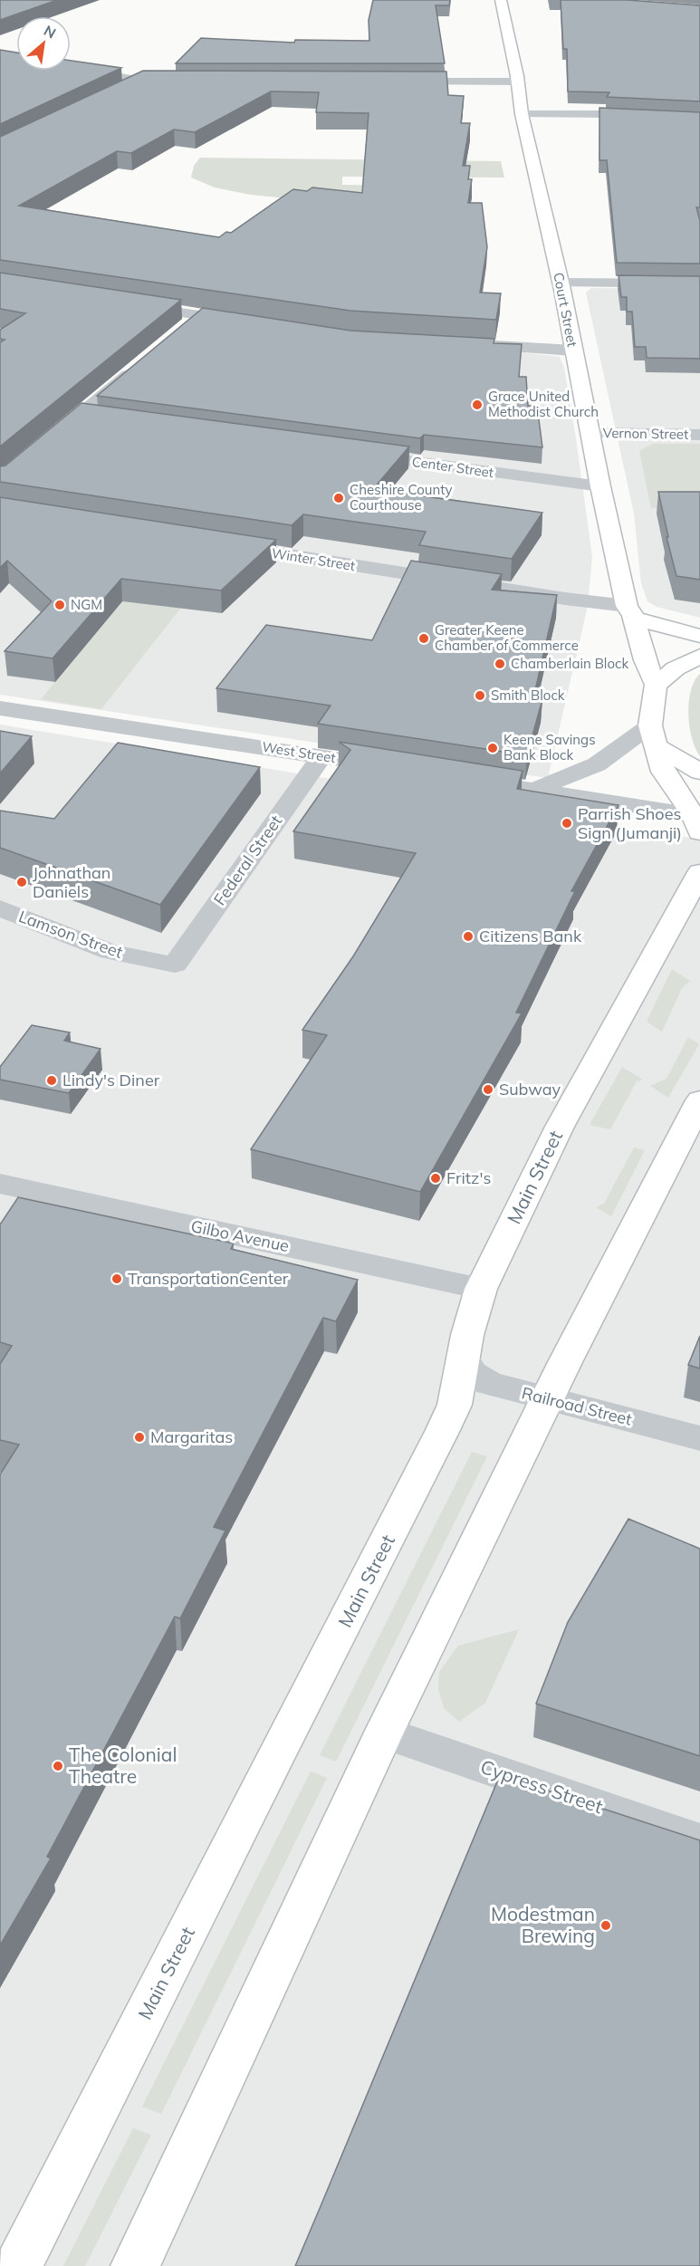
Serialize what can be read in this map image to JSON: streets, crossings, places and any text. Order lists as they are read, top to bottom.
{
  "streets": {
    "main road": ["Court Street", "Main Street"],
    "street": [
      "Vernon Street",
      "Center Street",
      "Winter Street",
      "West Street",
      "Federal Street",
      "Lamson Street",
      "Gilbo Avenue",
      "Railroad Street",
      "Cypress Street"
    ]
  },
  "crossings": [
    ["Court Street", "Vernon Street"],
    ["Court Street", "Center Street"],
    ["Court Street", "Winter Street"],
    ["West Street", "Federal Street"],
    ["Federal Street", "Lamson Street"],
    ["Main Street", "Gilbo Avenue"],
    ["Main Street", "Railroad Street"]
  ],
  "places": [
    "Grace United Methodist Church",
    "Cheshire County Courthouse",
    "NGM",
    "Greater Keene Chamber of Commerce",
    "Chamberlain Block",
    "Smith Block",
    "Keene Savings Bank Block",
    "Parrish Shoes Sign (Jumanji)",
    "Johnathan Daniels",
    "Citizens Bank",
    "Lindy's Diner",
    "Subway",
    "Fritz's",
    "TransportationCenter",
    "Margaritas",
    "The Colonial Theatre",
    "Modestman Brewing"
  ],
  "north": "top right"
}
